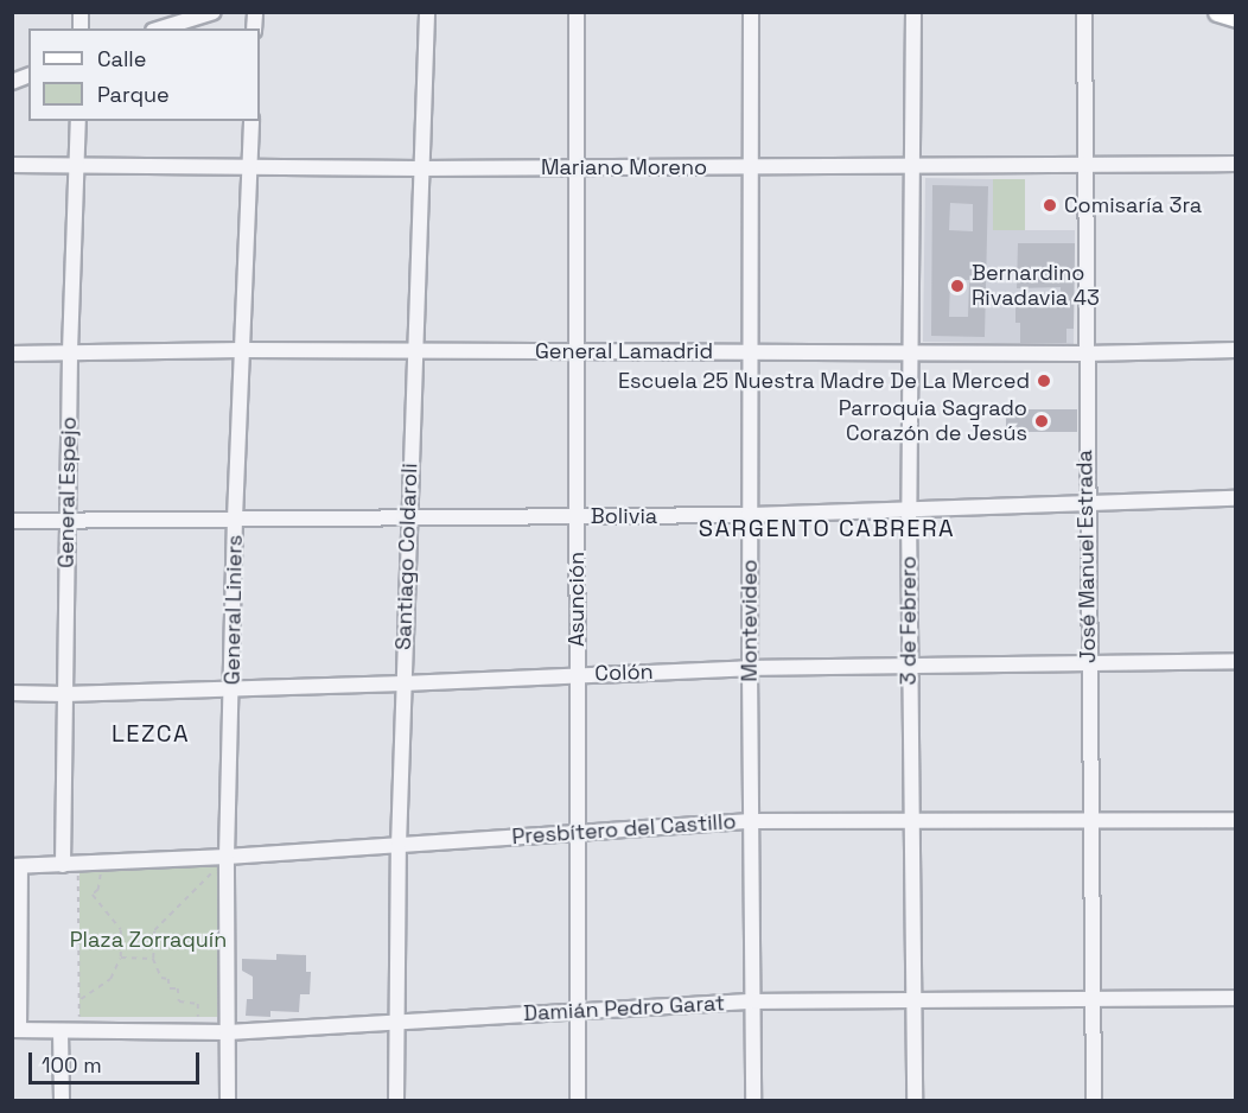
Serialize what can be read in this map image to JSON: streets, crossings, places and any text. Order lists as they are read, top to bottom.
{
  "streets": {
    "street": [
      "Mariano Moreno",
      "General Lamadrid",
      "General Espejo",
      "Bolivia",
      "Santiago Coldaroli",
      "José Manuel Estrada",
      "Asunción",
      "General Liniers",
      "Montevideo",
      "3 de Febrero",
      "Colón",
      "Presbítero del Castillo",
      "Damián Pedro Garat"
    ]
  },
  "crossings": [
    ["Mariano Moreno", "General Espejo"],
    ["Mariano Moreno", "Santiago Coldaroli"],
    ["Mariano Moreno", "José Manuel Estrada"],
    ["Mariano Moreno", "Asunción"],
    ["Mariano Moreno", "General Liniers"],
    ["Mariano Moreno", "Montevideo"],
    ["Mariano Moreno", "3 de Febrero"],
    ["General Lamadrid", "General Espejo"],
    ["General Lamadrid", "Santiago Coldaroli"],
    ["General Lamadrid", "José Manuel Estrada"],
    ["General Lamadrid", "Asunción"],
    ["General Lamadrid", "General Liniers"],
    ["General Lamadrid", "Montevideo"],
    ["General Lamadrid", "3 de Febrero"],
    ["General Espejo", "Bolivia"],
    ["General Espejo", "Colón"],
    ["General Espejo", "Presbítero del Castillo"],
    ["Bolivia", "Santiago Coldaroli"],
    ["Bolivia", "José Manuel Estrada"],
    ["Bolivia", "Asunción"],
    ["Bolivia", "General Liniers"],
    ["Bolivia", "Montevideo"],
    ["Bolivia", "3 de Febrero"],
    ["Santiago Coldaroli", "Colón"],
    ["Santiago Coldaroli", "Presbítero del Castillo"],
    ["Santiago Coldaroli", "Damián Pedro Garat"],
    ["José Manuel Estrada", "Colón"],
    ["José Manuel Estrada", "Presbítero del Castillo"],
    ["José Manuel Estrada", "Damián Pedro Garat"],
    ["Asunción", "Colón"],
    ["Asunción", "Presbítero del Castillo"],
    ["Asunción", "Damián Pedro Garat"],
    ["General Liniers", "Colón"],
    ["General Liniers", "Presbítero del Castillo"],
    ["General Liniers", "Damián Pedro Garat"],
    ["Montevideo", "Colón"],
    ["Montevideo", "Presbítero del Castillo"],
    ["Montevideo", "Damián Pedro Garat"],
    ["3 de Febrero", "Colón"],
    ["3 de Febrero", "Presbítero del Castillo"],
    ["3 de Febrero", "Damián Pedro Garat"]
  ],
  "districts": ["SARGENTO CABRERA", "LEZCA"],
  "parks": ["Plaza Zorraquín"],
  "places": [
    "Comisaría 3ra",
    "Bernardino Rivadavia 43",
    "Escuela 25 Nuestra Madre De La Merced",
    "Parroquia Sagrado Corazón de Jesús"
  ],
  "legend": ["Calle", "Parque"],
  "scale_bar": "100 m"
}
